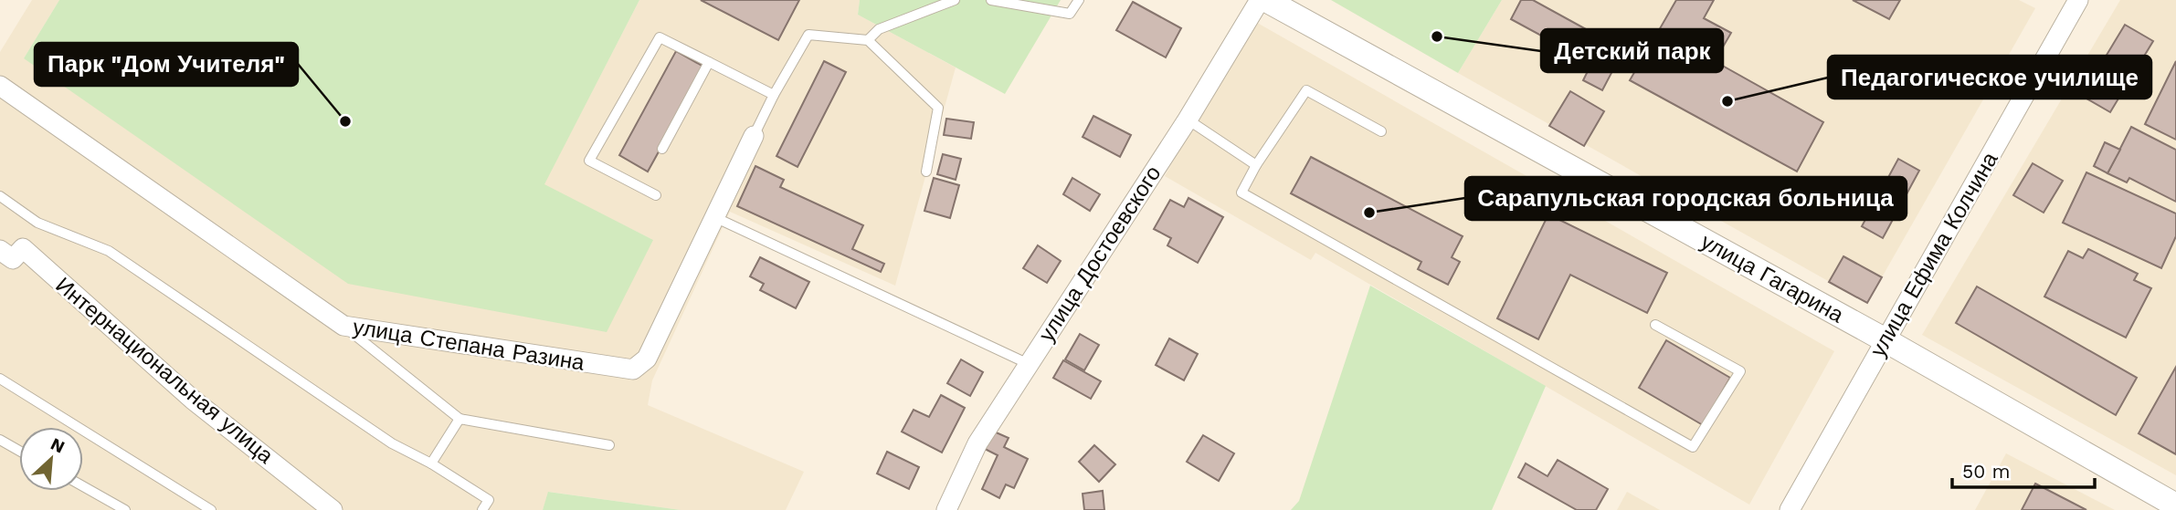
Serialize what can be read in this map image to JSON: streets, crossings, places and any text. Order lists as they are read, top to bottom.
{
  "streets": {
    "street": [
      "улица Достоевского",
      "улица Ефима Колчина",
      "улица Гагарина",
      "улица Степана Разина",
      "Интернациональная улица"
    ]
  },
  "crossings": [
    ["улица Ефима Колчина", "улица Гагарина"]
  ],
  "places": [
    "Детский парк",
    "Педагогическое училище",
    "Парк \"Дом Учителя\"",
    "Сарапульская городская больница"
  ],
  "scale_bar": "50 m",
  "north": "top right"
}
